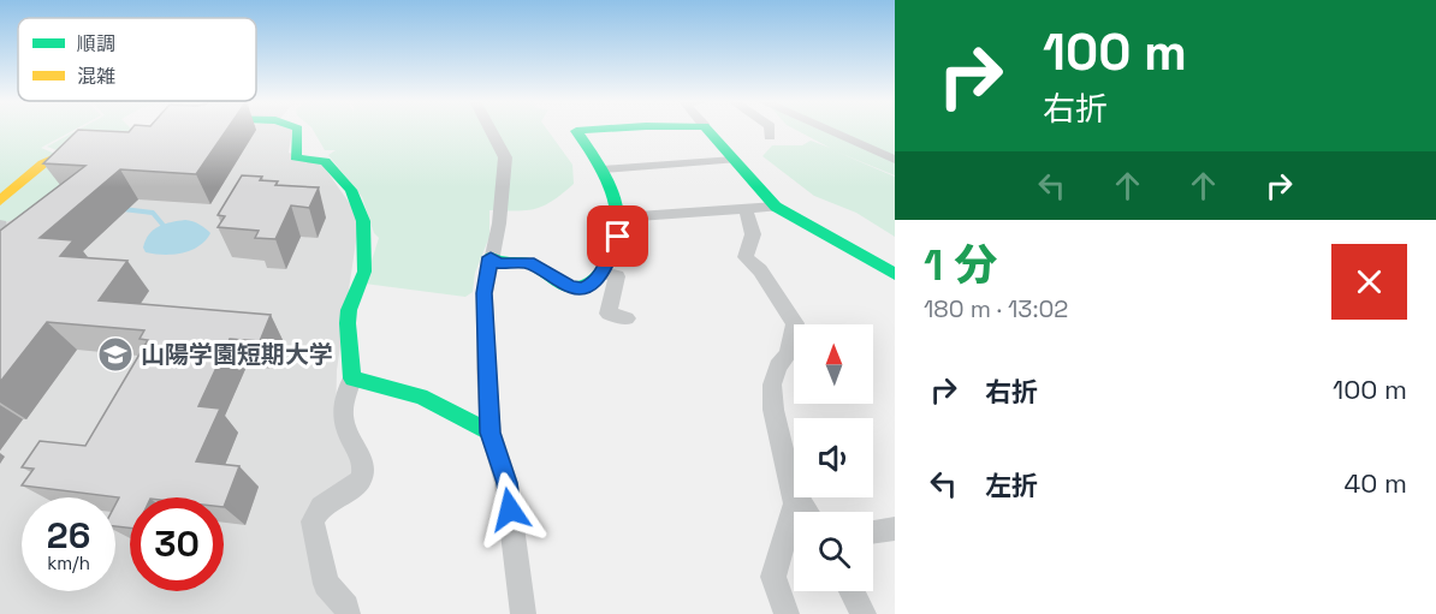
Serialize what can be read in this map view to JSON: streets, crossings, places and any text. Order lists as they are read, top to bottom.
{
  "places": {
    "school or university": ["山陽学園短期大学"]
  },
  "legend": ["順調", "混雑"],
  "north": "top",
  "page": {
    "turn": ["100 m", "右折"],
    "heading": ["1 分", "180 m · 13:02"],
    "list": [
      {
        "name": "右折",
        "value": "100 m"
      },
      {
        "name": "左折",
        "value": "40 m"
      }
    ],
    "speed": "26 km/h",
    "limit": "30"
  }
}
